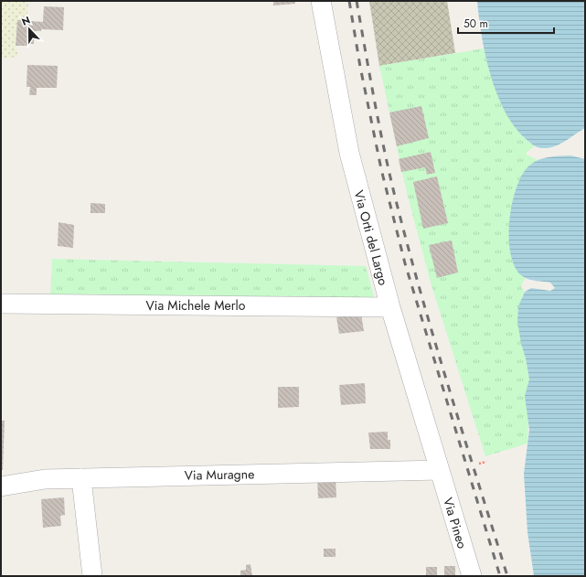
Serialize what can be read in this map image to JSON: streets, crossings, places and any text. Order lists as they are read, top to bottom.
{
  "streets": {
    "street": [
      "Via Orti del Largo",
      "Via Michele Merlo",
      "Via Muragne",
      "Via Pineo"
    ]
  },
  "crossings": [
    ["Via Orti del Largo", "Via Michele Merlo"],
    ["Via Orti del Largo", "Via Muragne"],
    ["Via Orti del Largo", "Via Pineo"],
    ["Via Muragne", "Via Pineo"]
  ],
  "scale_bar": "50 m",
  "north": "top"
}
